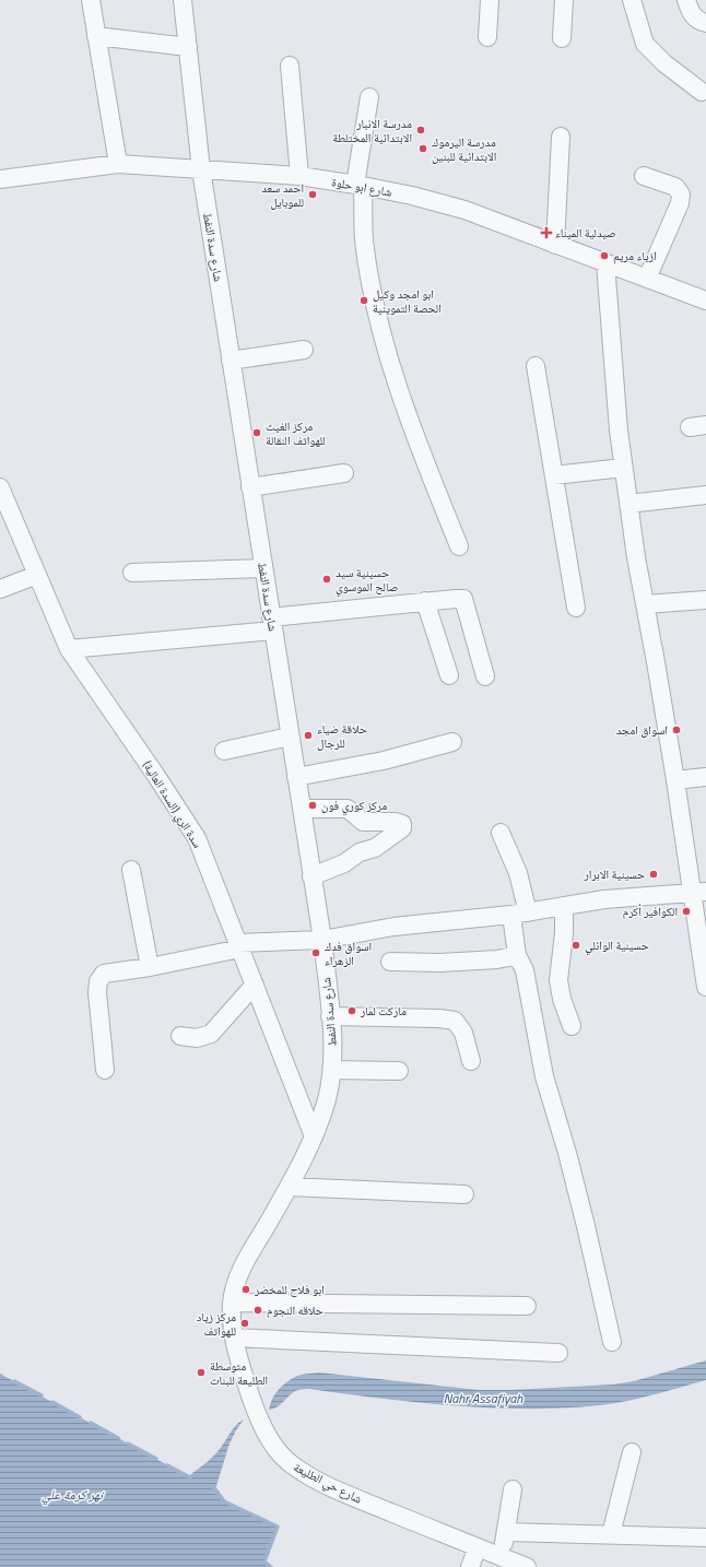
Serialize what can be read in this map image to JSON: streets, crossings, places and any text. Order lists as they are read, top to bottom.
{
  "streets": {
    "street": [
      "شارع ابو حلوة",
      "شارع سدة النفط",
      "سدة الري (السدة العالية)",
      "شارع حي الطليعة"
    ]
  },
  "crossings": [
    ["شارع ابو حلوة", "شارع سدة النفط"],
    ["شارع سدة النفط", "سدة الري (السدة العالية)"],
    ["شارع سدة النفط", "شارع حي الطليعة"]
  ],
  "water": ["Nahr Assafiyah", "نهر كرمة علي"],
  "places": {
    "other": [
      "مدرسة الانبار الابتدائية المختلطة",
      "مدرسة اليرموك الابتدائية للبنين",
      "احمد سعد للموبايل",
      "ازياء مريم",
      "ابو امجد وكيل الحصة التموينية",
      "مركز الغيث للهواتف النقالة",
      "حسينية سيد صالح الموسوي",
      "اسواق امجد",
      "حلاقة ضياء للرجال",
      "مركز كوري فون",
      "حسينية الابرار",
      "الكوافير أكرم",
      "حسينية الوائلي",
      "اسواق فدك الزهراء",
      "ماركت لمار",
      "ابو فلاح للمخضر",
      "حلاقه النجوم",
      "مركز زياد للهواتف",
      "متوسطة الطليعة للبنات"
    ],
    "health": ["صيدلية الميناء"]
  }
}
